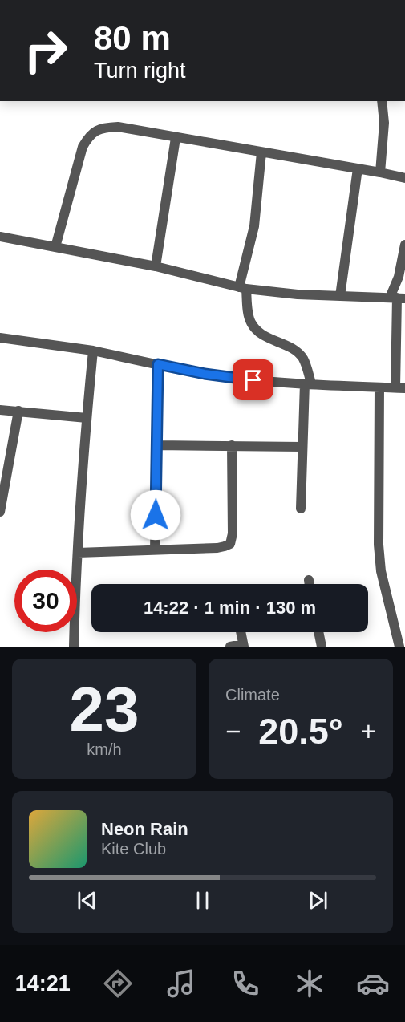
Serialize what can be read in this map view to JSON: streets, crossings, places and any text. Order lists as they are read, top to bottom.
{
  "page": {
    "turn": ["80 m", "Turn right"],
    "limit": "30",
    "trip": "14:22 · 1 min · 130 m",
    "tile": [
      ["23", "km/h"],
      "Climate"
    ],
    "heat": ["−", "20.5°", "+"],
    "song": ["Neon Rain", "Kite Club"],
    "tabs": "14:21"
  }
}
